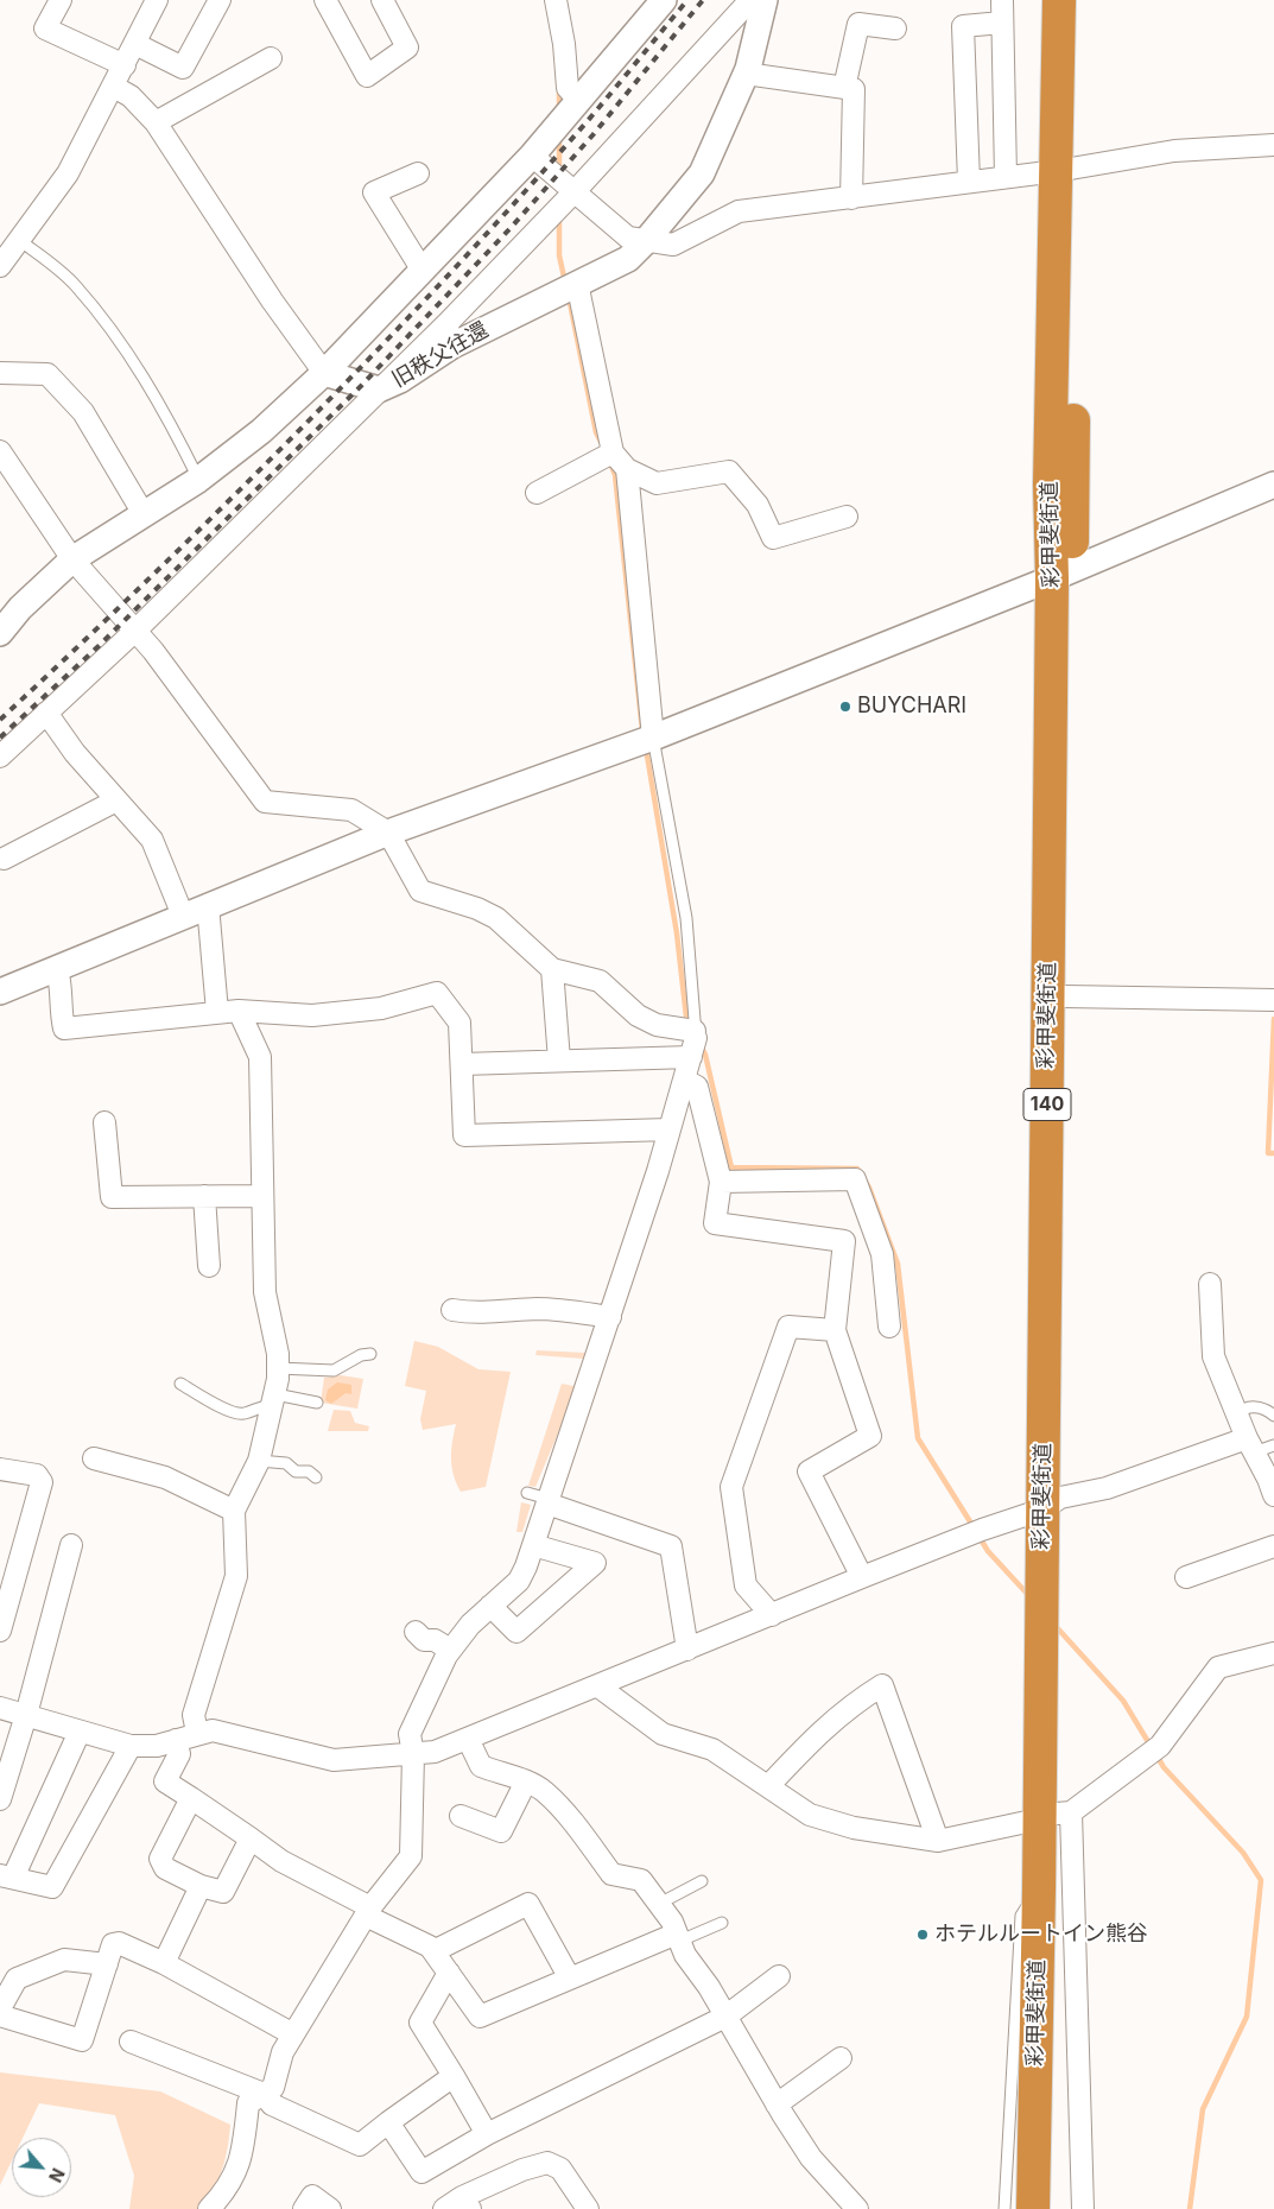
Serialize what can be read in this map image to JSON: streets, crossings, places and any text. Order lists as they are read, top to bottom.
{
  "streets": {
    "highway": ["彩甲斐街道", "140"],
    "street": ["旧秩父往還"]
  },
  "places": ["BUYCHARI", "ホテルルートイン熊谷"],
  "north": "bottom right"
}
